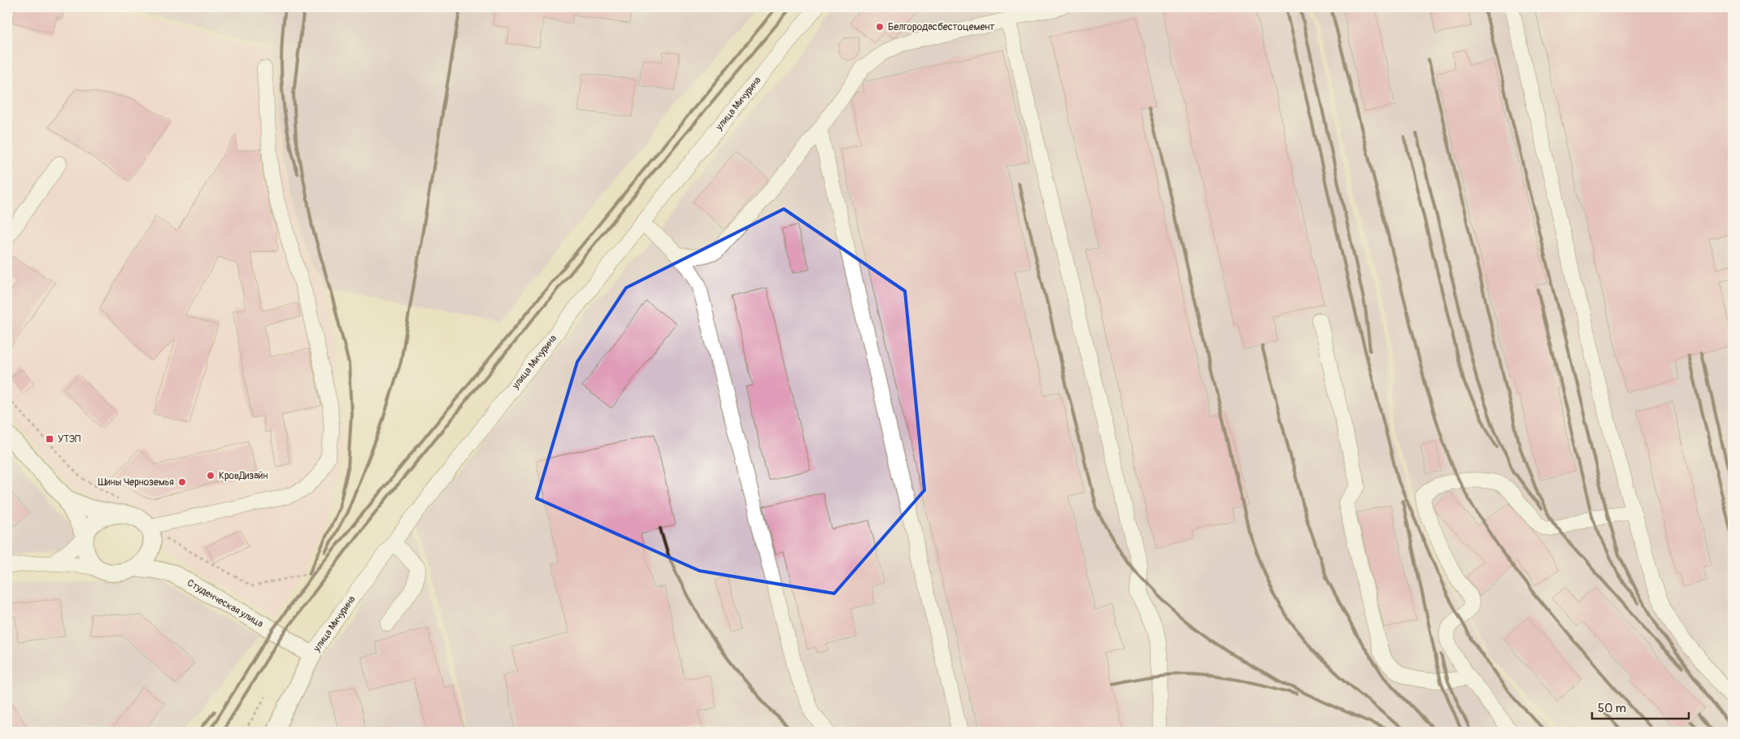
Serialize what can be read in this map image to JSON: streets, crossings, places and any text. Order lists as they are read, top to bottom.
{
  "streets": {
    "main road": ["улица Мичурина", "Студенческая улица"]
  },
  "crossings": [
    ["улица Мичурина", "Студенческая улица"]
  ],
  "places": {
    "other": ["Белгородасбестоцемент", "КровДизайн", "Шины Черноземья"],
    "transit": ["УТЭП"]
  },
  "scale_bar": "50 m"
}
